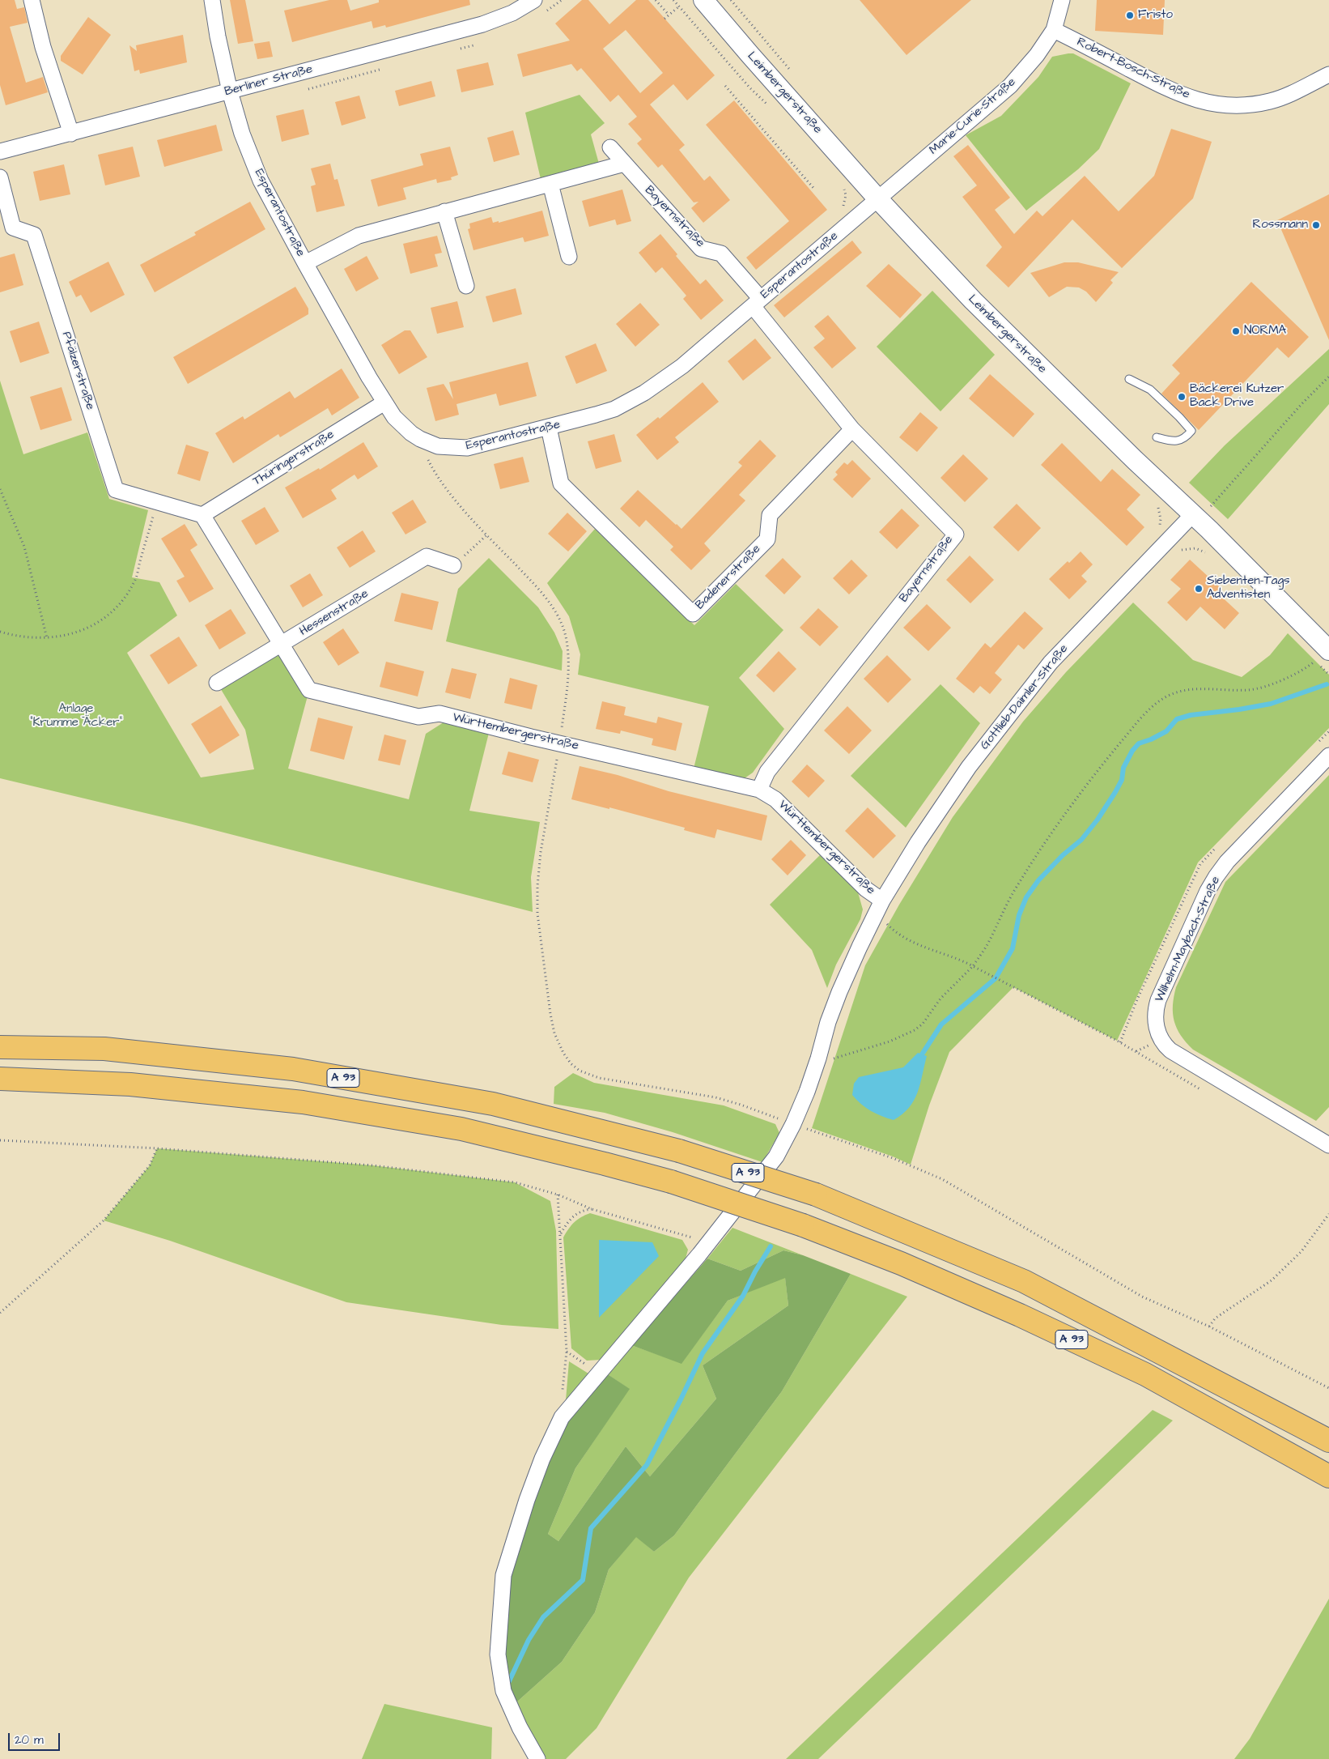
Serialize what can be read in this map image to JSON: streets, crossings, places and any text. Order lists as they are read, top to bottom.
{
  "streets": {
    "highway": ["A 93"],
    "street": [
      "Robert-Bosch-Straße",
      "Berliner Straße",
      "Leimbergerstraße",
      "Marie-Curie-Straße",
      "Esperantostraße",
      "Bayernstraße",
      "Pfälzerstraße",
      "Thüringerstraße",
      "Badenerstraße",
      "Hessenstraße",
      "Gottlieb-Daimler-Straße",
      "Württembergerstraße",
      "Wilhelm-Maybach-Straße"
    ]
  },
  "crossings": [
    ["Robert-Bosch-Straße", "Marie-Curie-Straße"],
    ["Berliner Straße", "Esperantostraße"],
    ["Leimbergerstraße", "Marie-Curie-Straße"],
    ["Leimbergerstraße", "Esperantostraße"],
    ["Leimbergerstraße", "Gottlieb-Daimler-Straße"],
    ["Marie-Curie-Straße", "Esperantostraße"],
    ["Esperantostraße", "Bayernstraße"],
    ["Esperantostraße", "Thüringerstraße"],
    ["Esperantostraße", "Badenerstraße"],
    ["Bayernstraße", "Badenerstraße"],
    ["Bayernstraße", "Württembergerstraße"],
    ["Pfälzerstraße", "Thüringerstraße"],
    ["Pfälzerstraße", "Württembergerstraße"],
    ["Thüringerstraße", "Württembergerstraße"],
    ["Hessenstraße", "Württembergerstraße"],
    ["Gottlieb-Daimler-Straße", "Württembergerstraße"]
  ],
  "parks": ["Anlage \"Krumme Äcker\""],
  "places": [
    "Fristo",
    "Rossmann",
    "NORMA",
    "Bäckerei Kutzer Back Drive",
    "Siebenten-Tags Adventisten"
  ],
  "scale_bar": "20 m"
}
